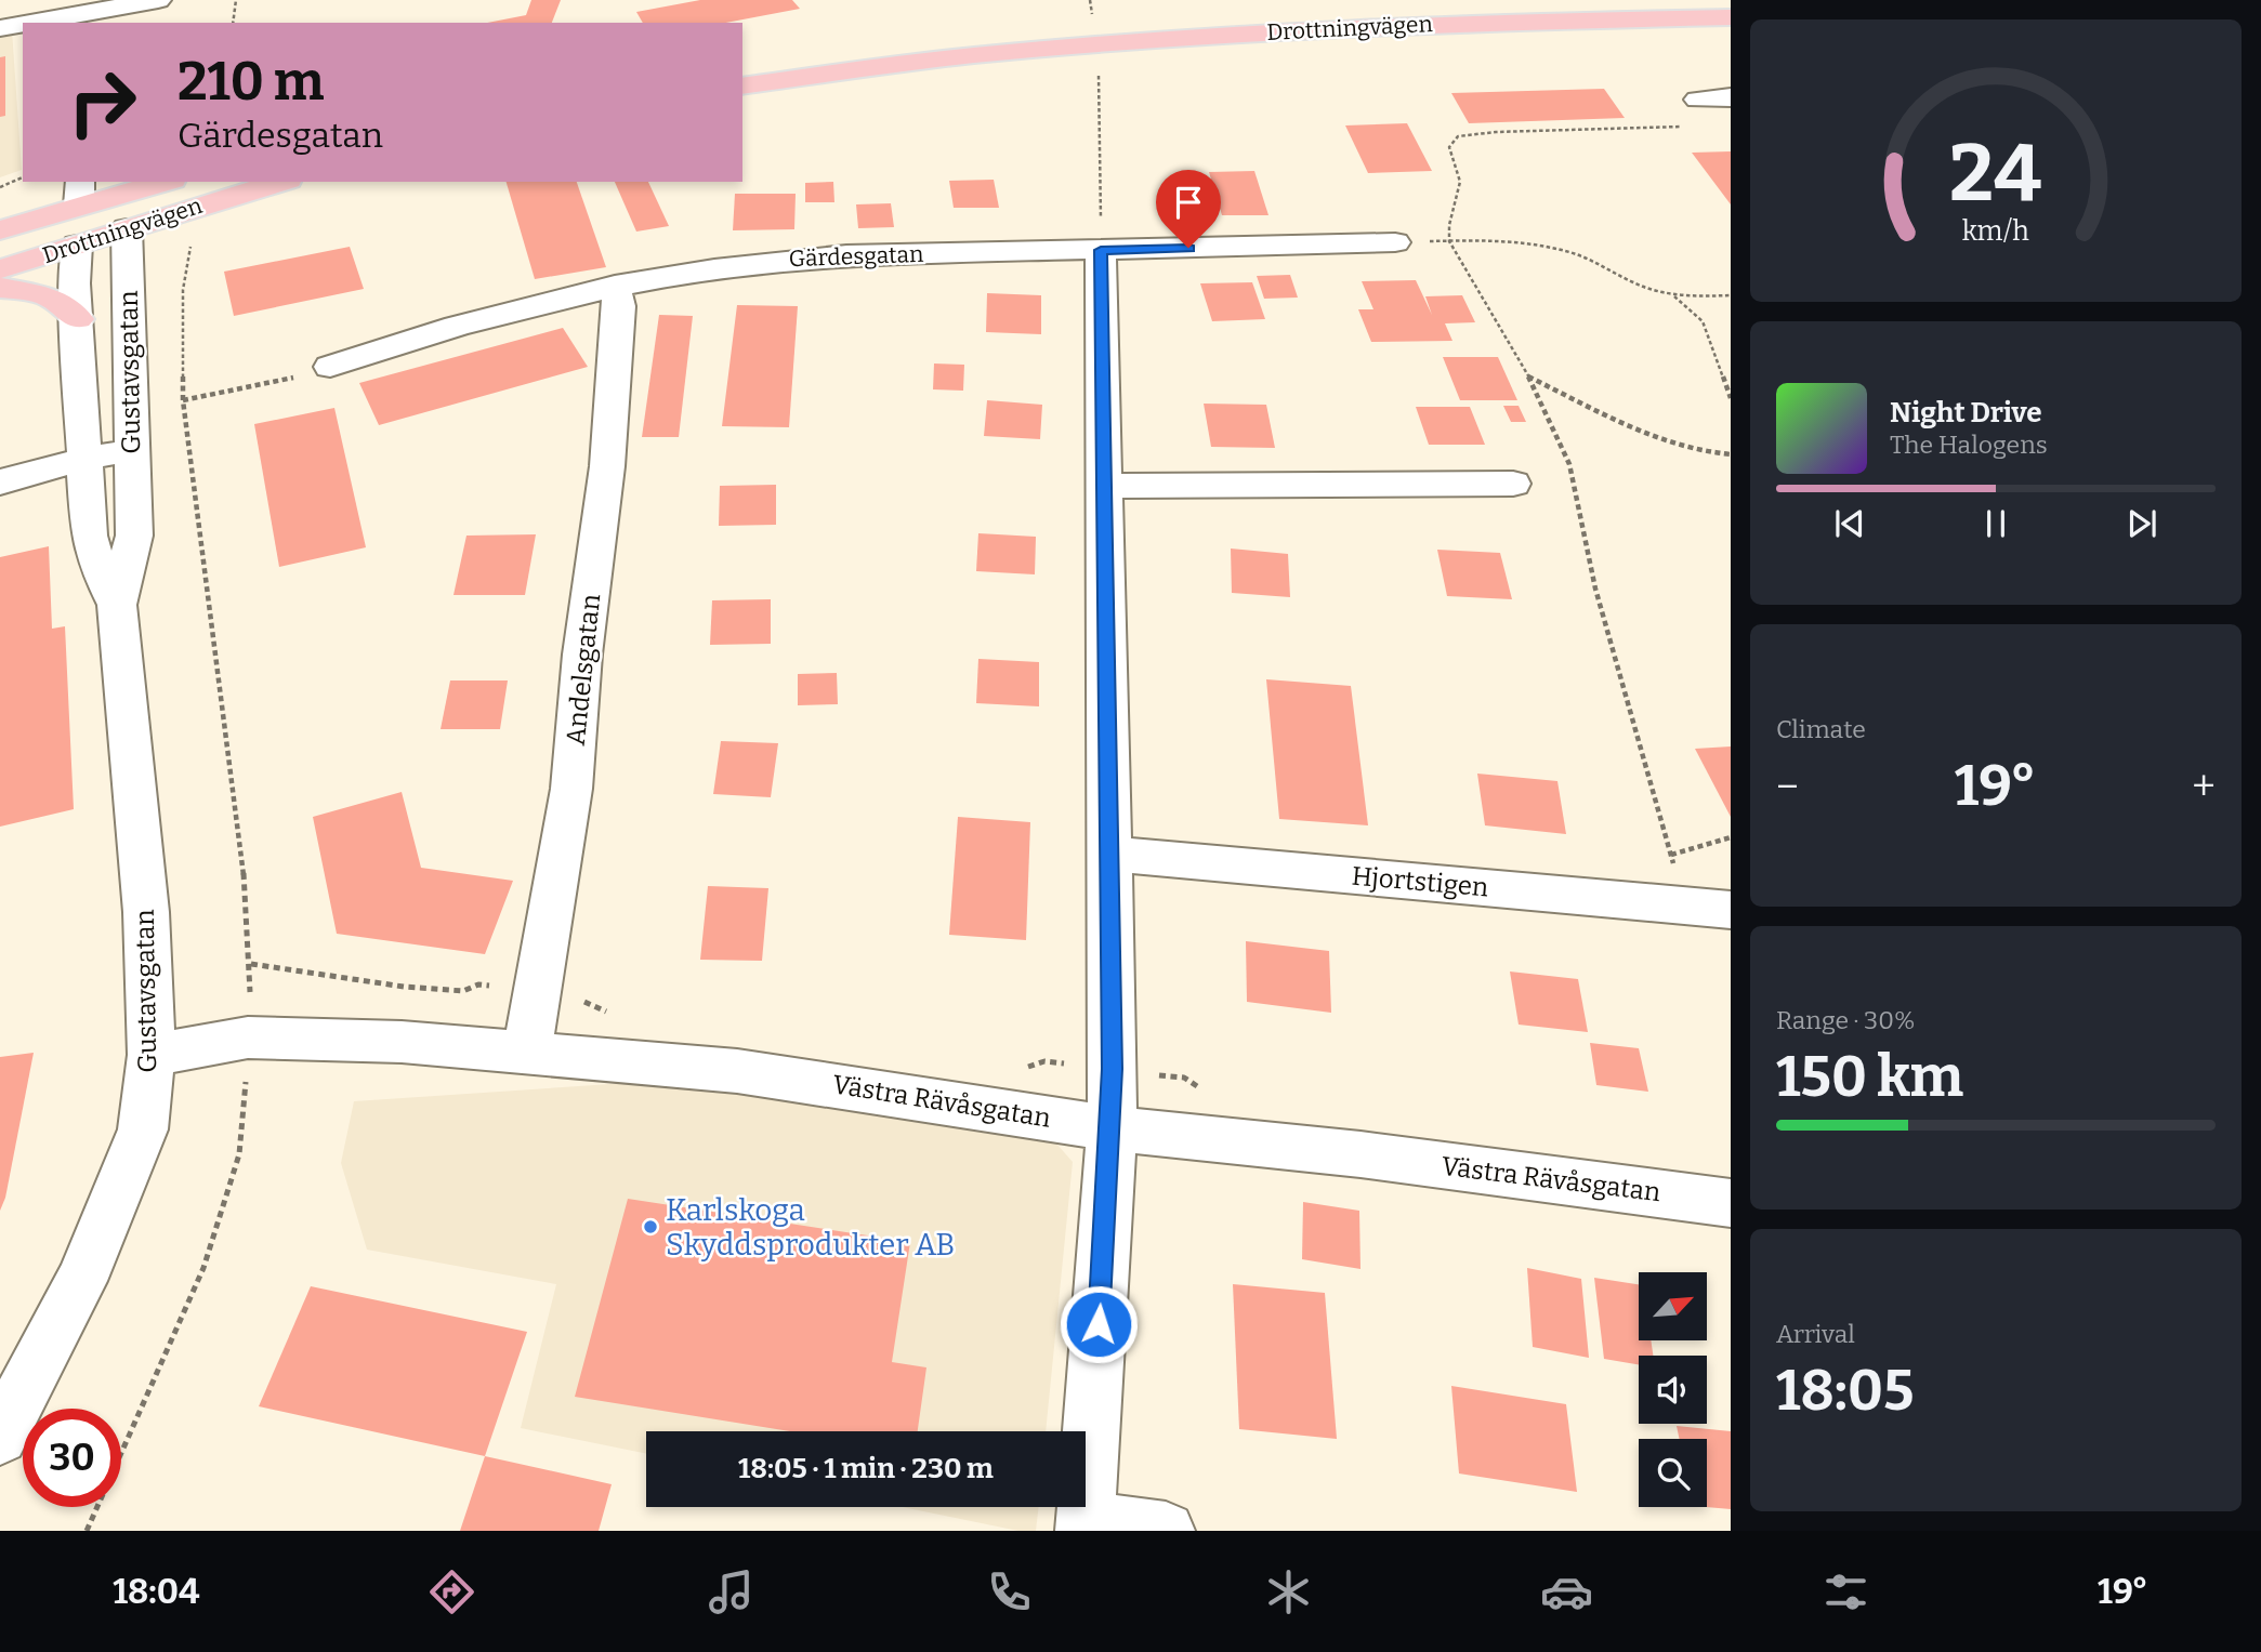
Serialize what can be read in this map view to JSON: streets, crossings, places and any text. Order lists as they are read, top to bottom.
{
  "streets": {
    "main road": ["Drottningvägen"],
    "street": [
      "Gärdesgatan",
      "Gustavsgatan",
      "Andelsgatan",
      "Hjortstigen",
      "Västra Rävåsgatan"
    ]
  },
  "crossings": [
    ["Drottningvägen", "Gustavsgatan"],
    ["Gärdesgatan", "Andelsgatan"],
    ["Gustavsgatan", "Västra Rävåsgatan"],
    ["Andelsgatan", "Västra Rävåsgatan"]
  ],
  "places": ["Karlskoga Skyddsprodukter AB"],
  "north": "top right",
  "page": {
    "turn": ["210 m", "Gärdesgatan"],
    "song": ["Night Drive", "The Halogens"],
    "tile": [
      "Climate",
      ["Range · 30%", "150 km"],
      ["Arrival", "18:05"]
    ],
    "heat": ["−", "19°", "+"],
    "limit": "30",
    "trip": "18:05 · 1 min · 230 m",
    "tabs": ["18:04", "19°"],
    "gauge": ["24", "km/h"]
  }
}
